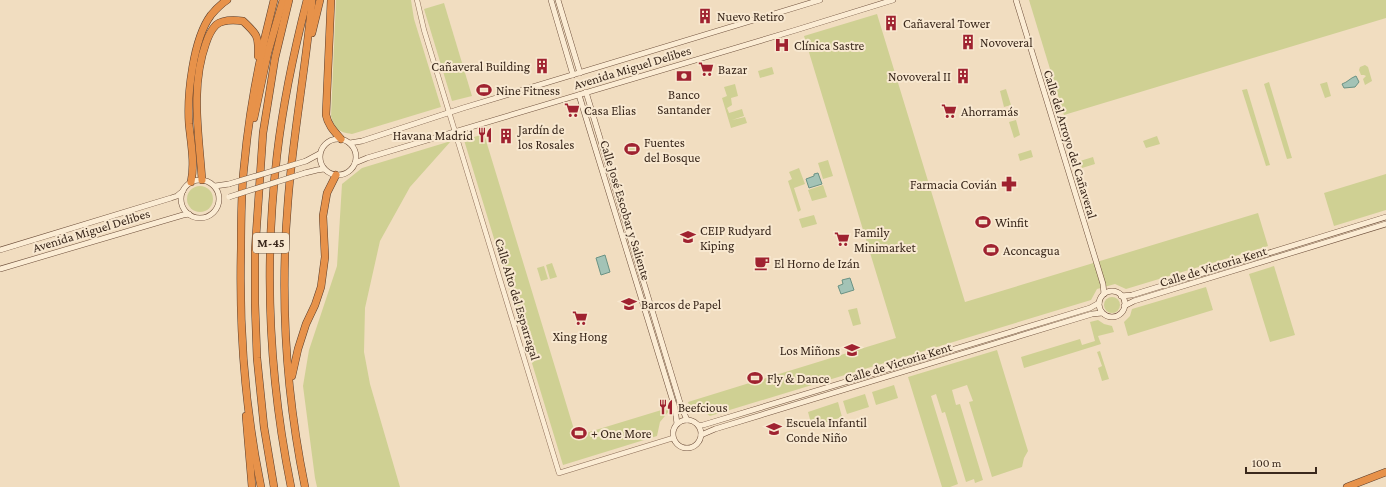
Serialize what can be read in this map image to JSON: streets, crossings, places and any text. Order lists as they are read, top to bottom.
{
  "streets": {
    "highway": ["M-45"],
    "main road": [
      "Avenida Miguel Delibes",
      "Calle del Arroyo del Cañaveral",
      "Calle José Escobar y Saliente",
      "Calle de Victoria Kent"
    ],
    "street": ["Calle Alto del Esparragal"]
  },
  "crossings": [
    ["Avenida Miguel Delibes", "Calle José Escobar y Saliente"],
    ["Avenida Miguel Delibes", "Calle Alto del Esparragal"],
    ["Calle del Arroyo del Cañaveral", "Calle de Victoria Kent"],
    ["Calle José Escobar y Saliente", "Calle de Victoria Kent"],
    ["Calle José Escobar y Saliente", "Calle Alto del Esparragal"],
    ["Calle de Victoria Kent", "Calle Alto del Esparragal"]
  ],
  "places": {
    "building": [
      "Nuevo Retiro",
      "Cañaveral Tower",
      "Novoveral",
      "Cañaveral Building",
      "Novoveral II",
      "Jardín de los Rosales"
    ],
    "hospital": ["Clínica Sastre"],
    "supermarket": [
      "Bazar",
      "Casa Elias",
      "Ahorramás",
      "Family Minimarket",
      "Xing Hong"
    ],
    "bank": ["Banco Santander"],
    "sports": [
      "Nine Fitness",
      "Fuentes del Bosque",
      "Winfit",
      "Aconcagua",
      "Fly & Dance",
      "+ One More"
    ],
    "restaurant": ["Havana Madrid", "Beefcious"],
    "pharmacy": ["Farmacia Covián"],
    "school or university": [
      "CEIP Rudyard Kiping",
      "Barcos de Papel",
      "Los Miñons",
      "Escuela Infantil Conde Niño"
    ],
    "cafe": ["El Horno de Izán"]
  },
  "scale_bar": "100 m"
}
